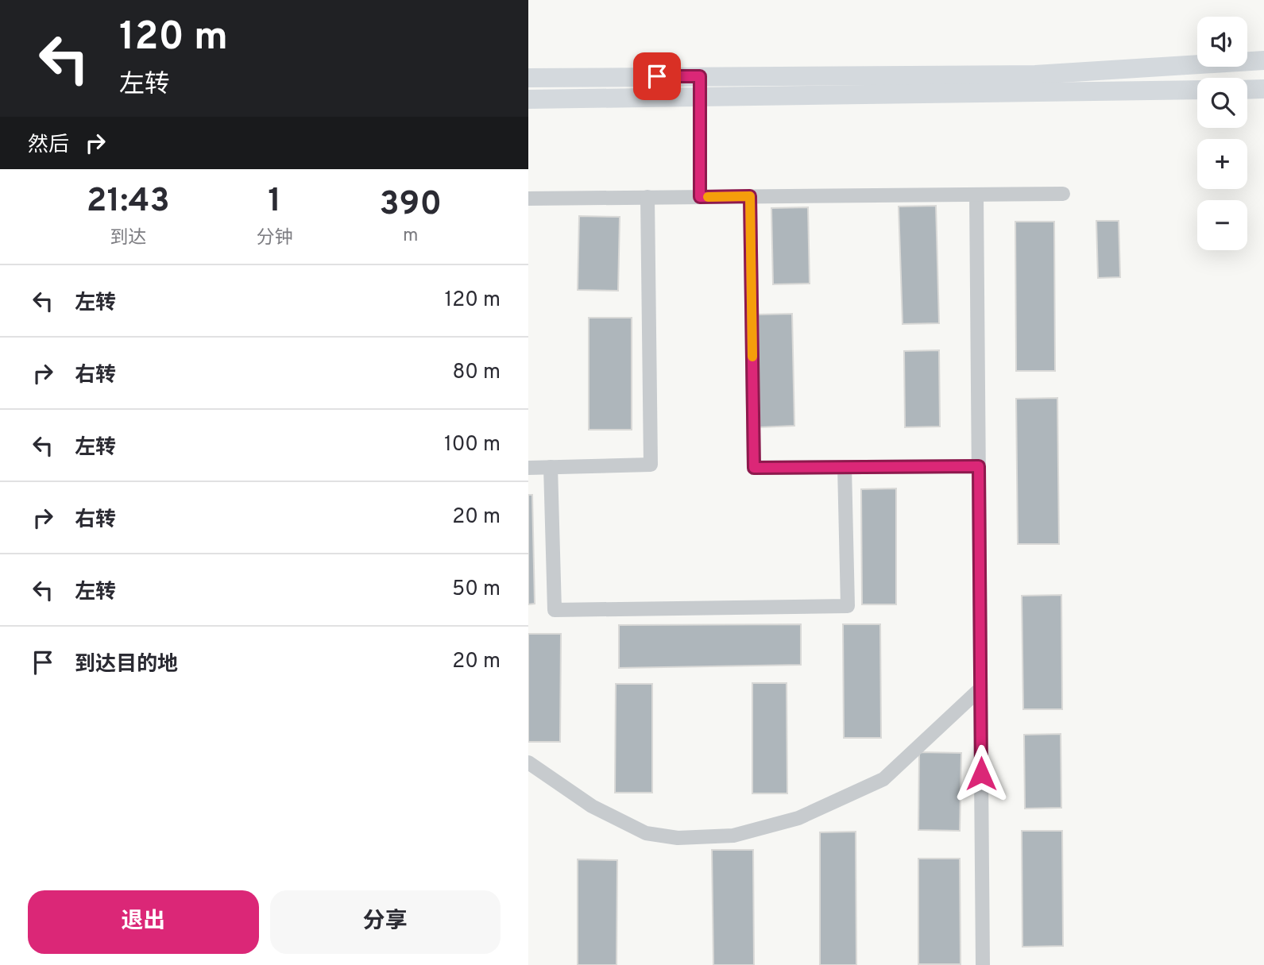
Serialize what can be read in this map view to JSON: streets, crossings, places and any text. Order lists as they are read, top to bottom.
{
  "page": {
    "turn": ["120 m", "左转"],
    "map_buttons": ["+", "−"],
    "then": "然后",
    "eta": [
      "21:43",
      "到达",
      "1",
      "分钟",
      "390",
      "m"
    ],
    "list": [
      {
        "name": "左转",
        "value": "120 m"
      },
      {
        "name": "右转",
        "value": "80 m"
      },
      {
        "name": "左转",
        "value": "100 m"
      },
      {
        "name": "右转",
        "value": "20 m"
      },
      {
        "name": "左转",
        "value": "50 m"
      },
      {
        "name": "到达目的地",
        "value": "20 m"
      }
    ],
    "buttons": ["退出", "分享"]
  }
}
